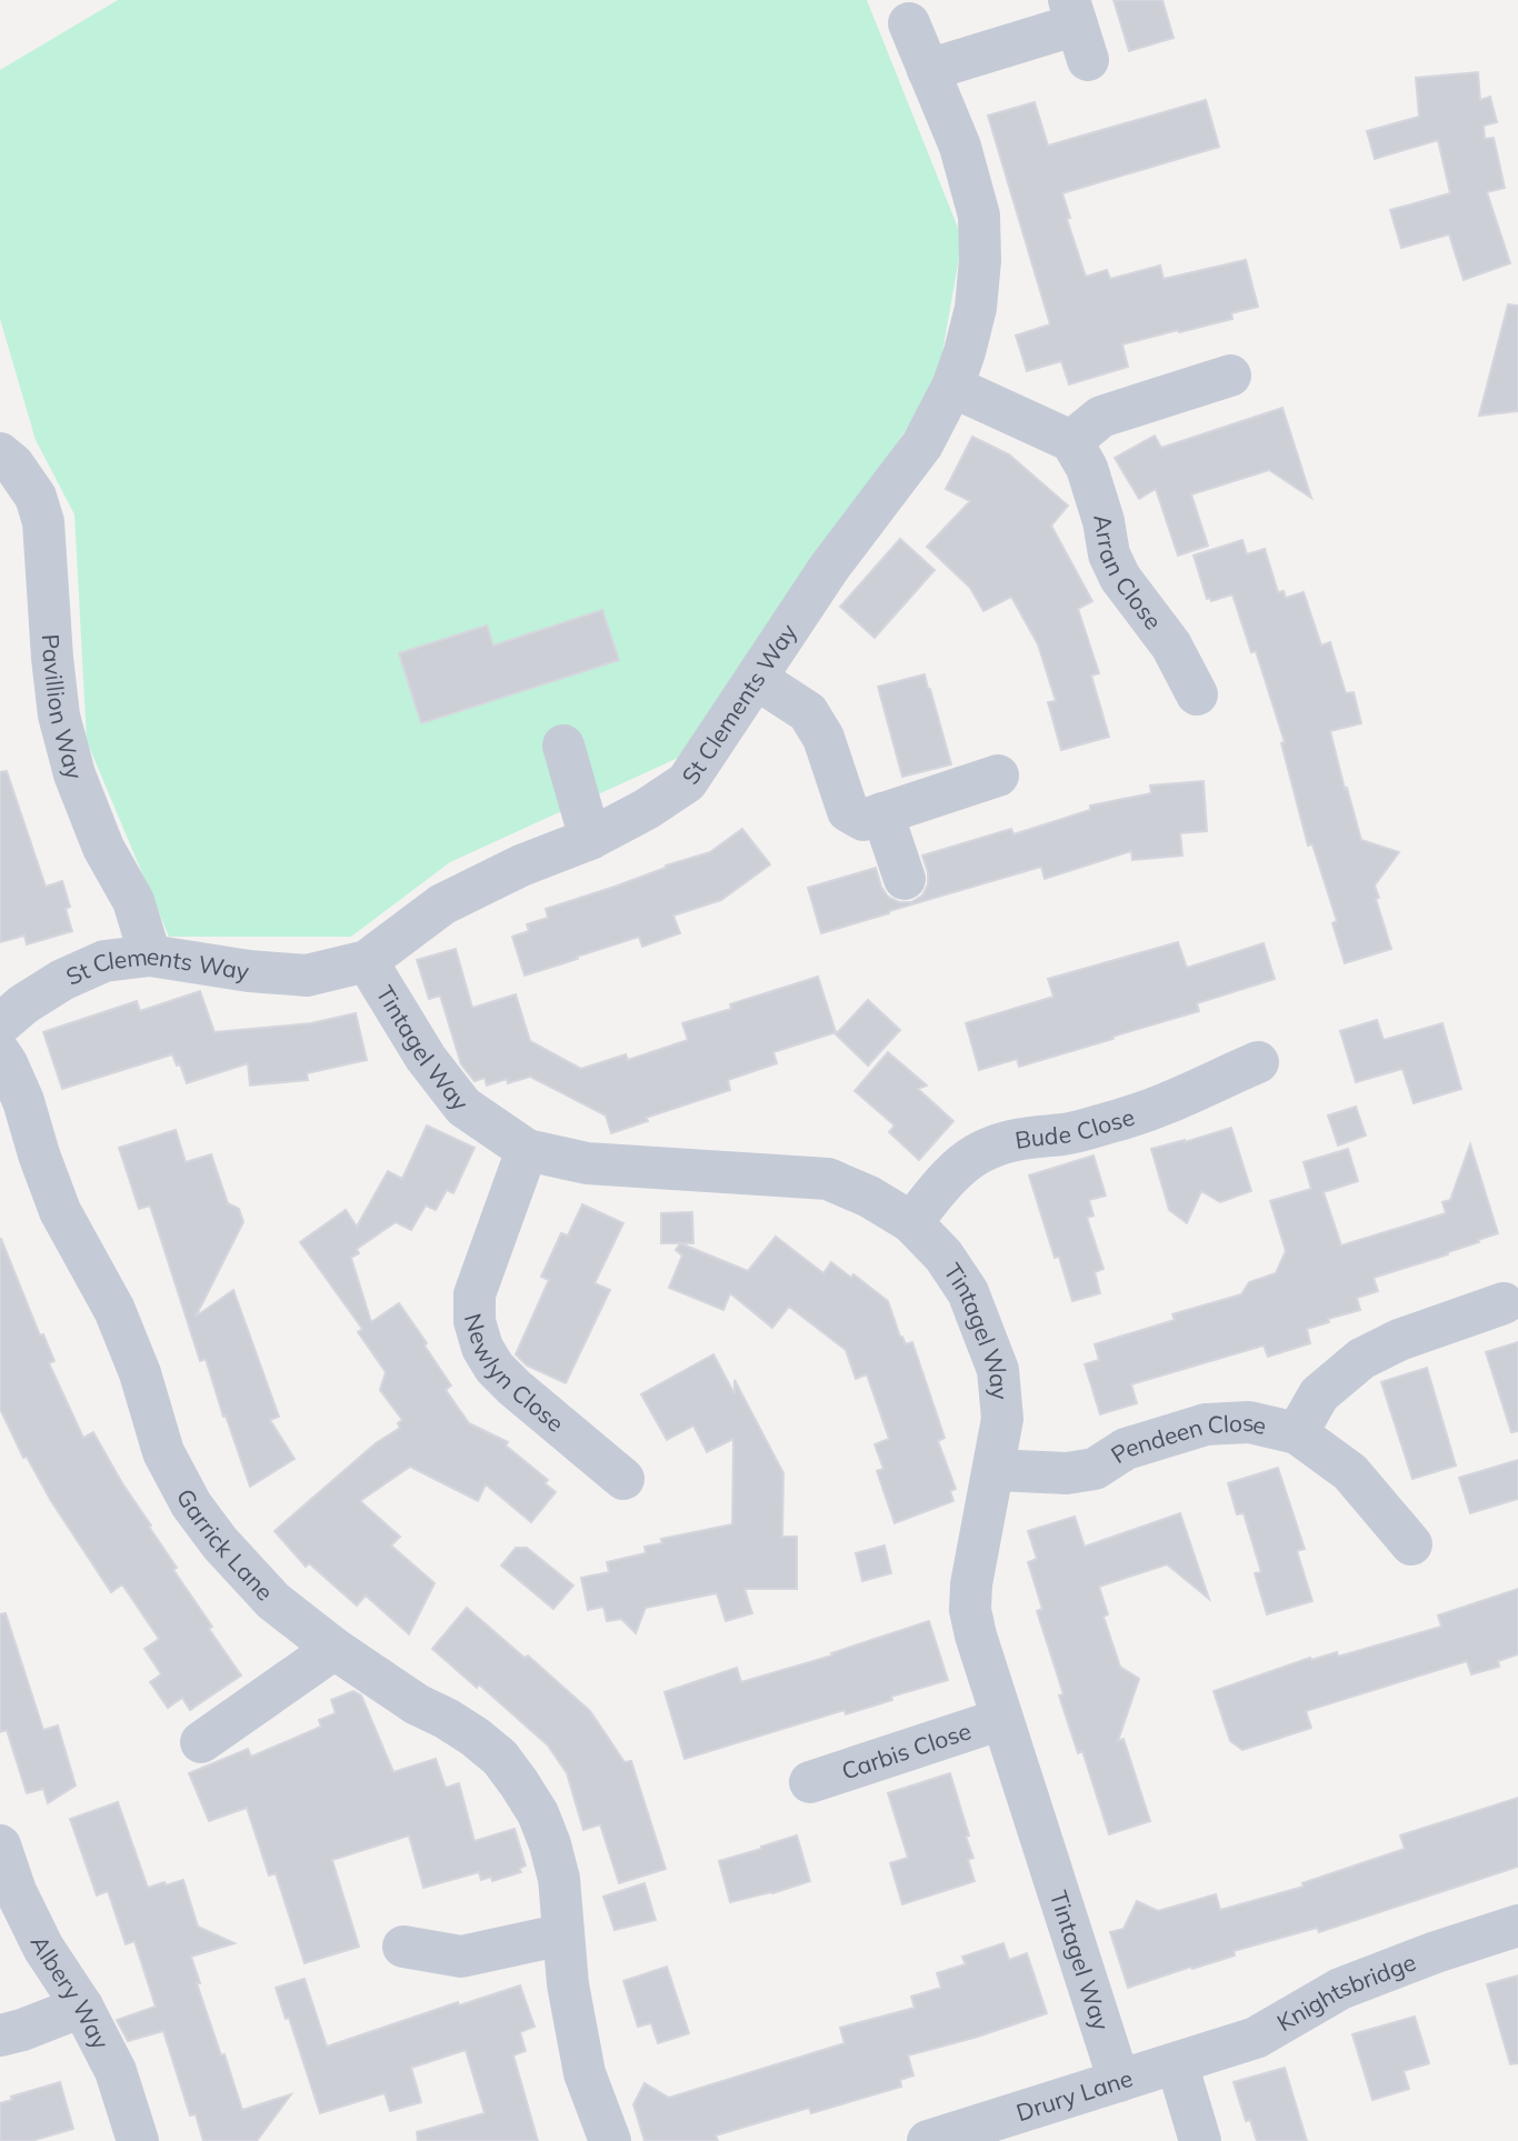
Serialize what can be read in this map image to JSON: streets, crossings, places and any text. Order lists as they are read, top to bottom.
{
  "streets": {
    "street": [
      "Arran Close",
      "St Clements Way",
      "Pavillion Way",
      "Tintagel Way",
      "Bude Close",
      "Newlyn Close",
      "Pendeen Close",
      "Garrick Lane",
      "Carbis Close",
      "Albery Way",
      "Knightsbridge",
      "Drury Lane"
    ]
  },
  "crossings": [
    ["St Clements Way", "Pavillion Way"],
    ["St Clements Way", "Tintagel Way"],
    ["Tintagel Way", "Bude Close"],
    ["Tintagel Way", "Newlyn Close"],
    ["Tintagel Way", "Pendeen Close"],
    ["Tintagel Way", "Carbis Close"],
    ["Tintagel Way", "Drury Lane"],
    ["Knightsbridge", "Drury Lane"]
  ]
}
